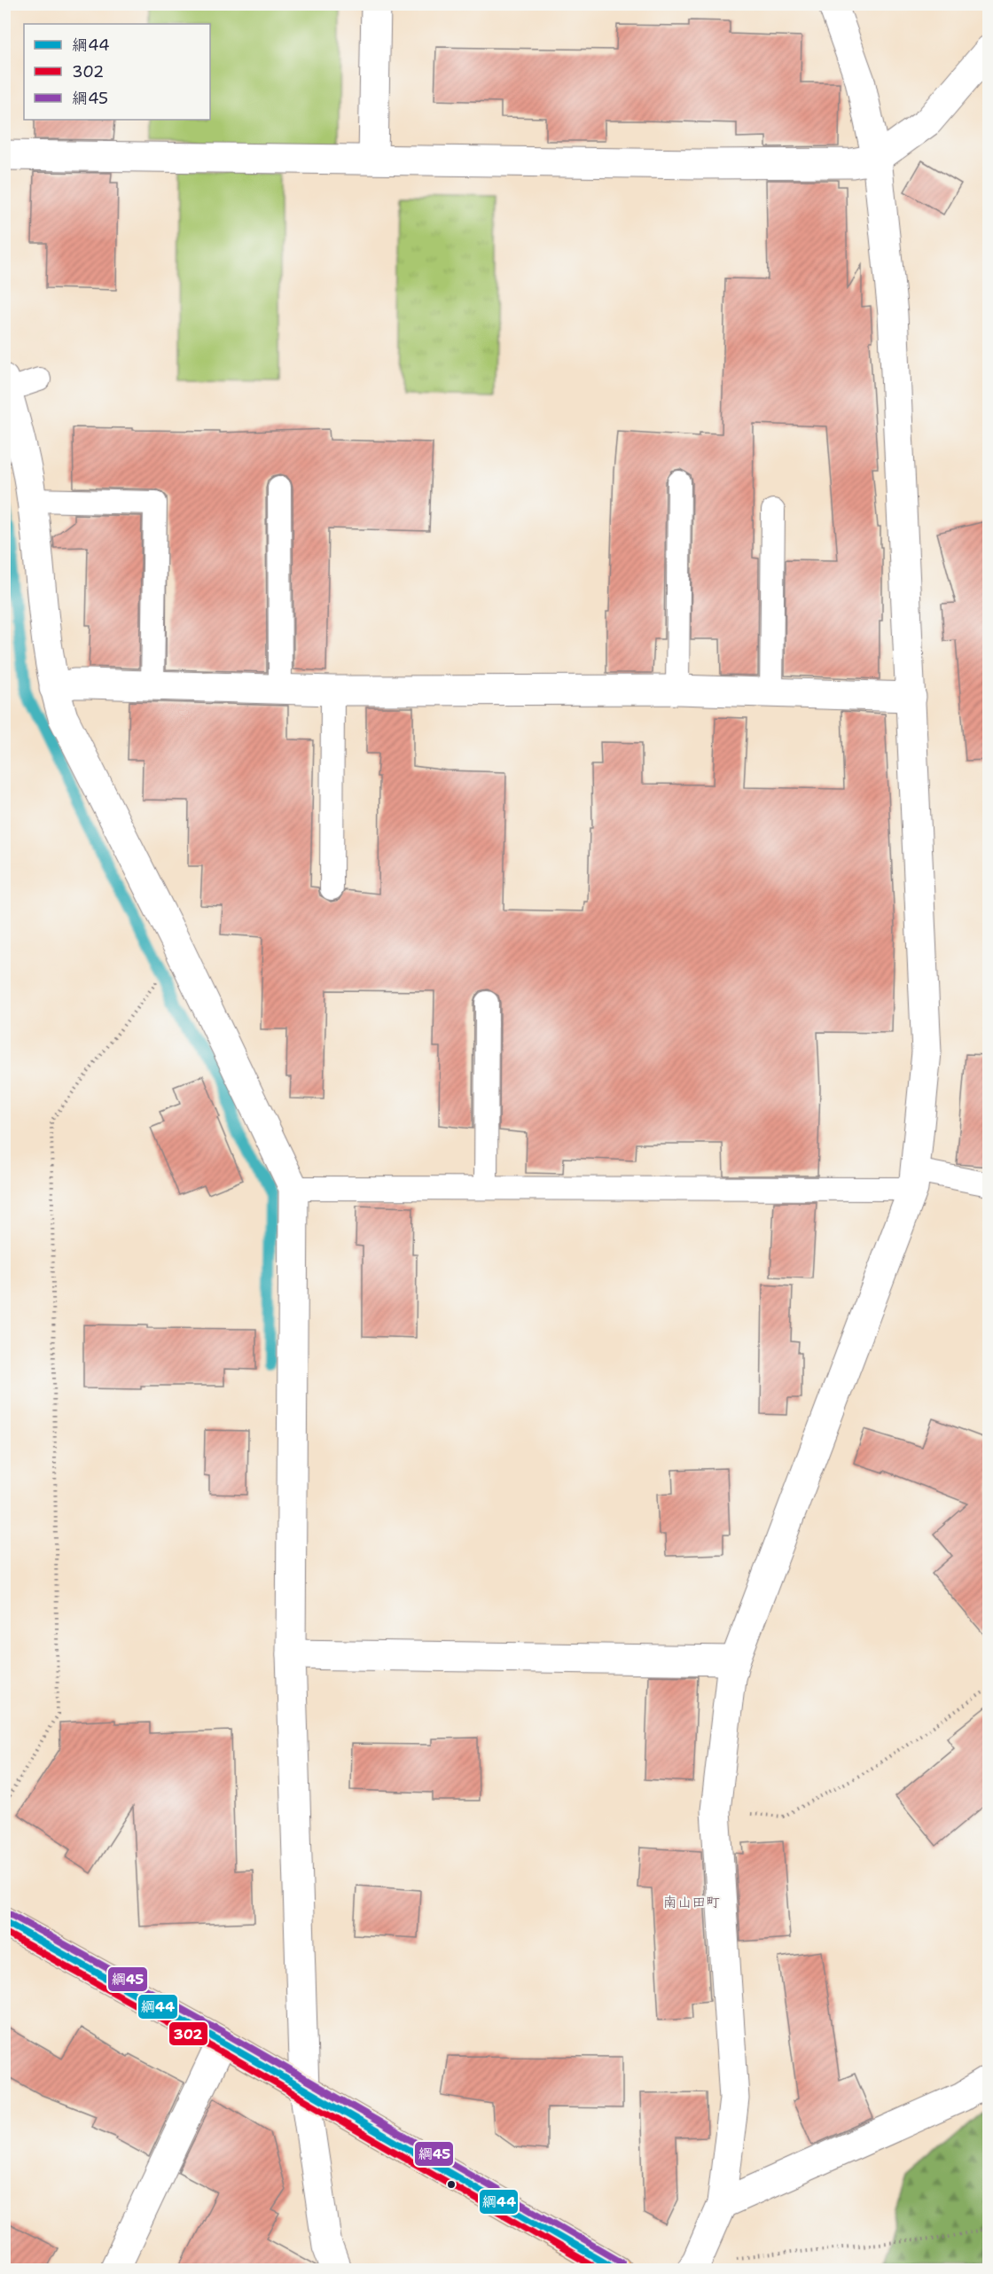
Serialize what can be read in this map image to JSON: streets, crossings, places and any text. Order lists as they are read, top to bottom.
{
  "districts": ["南山田町"],
  "lines": ["transit line 綱45", "transit line 綱44", "transit line 302"],
  "legend": ["綱44", "302", "綱45"]
}
